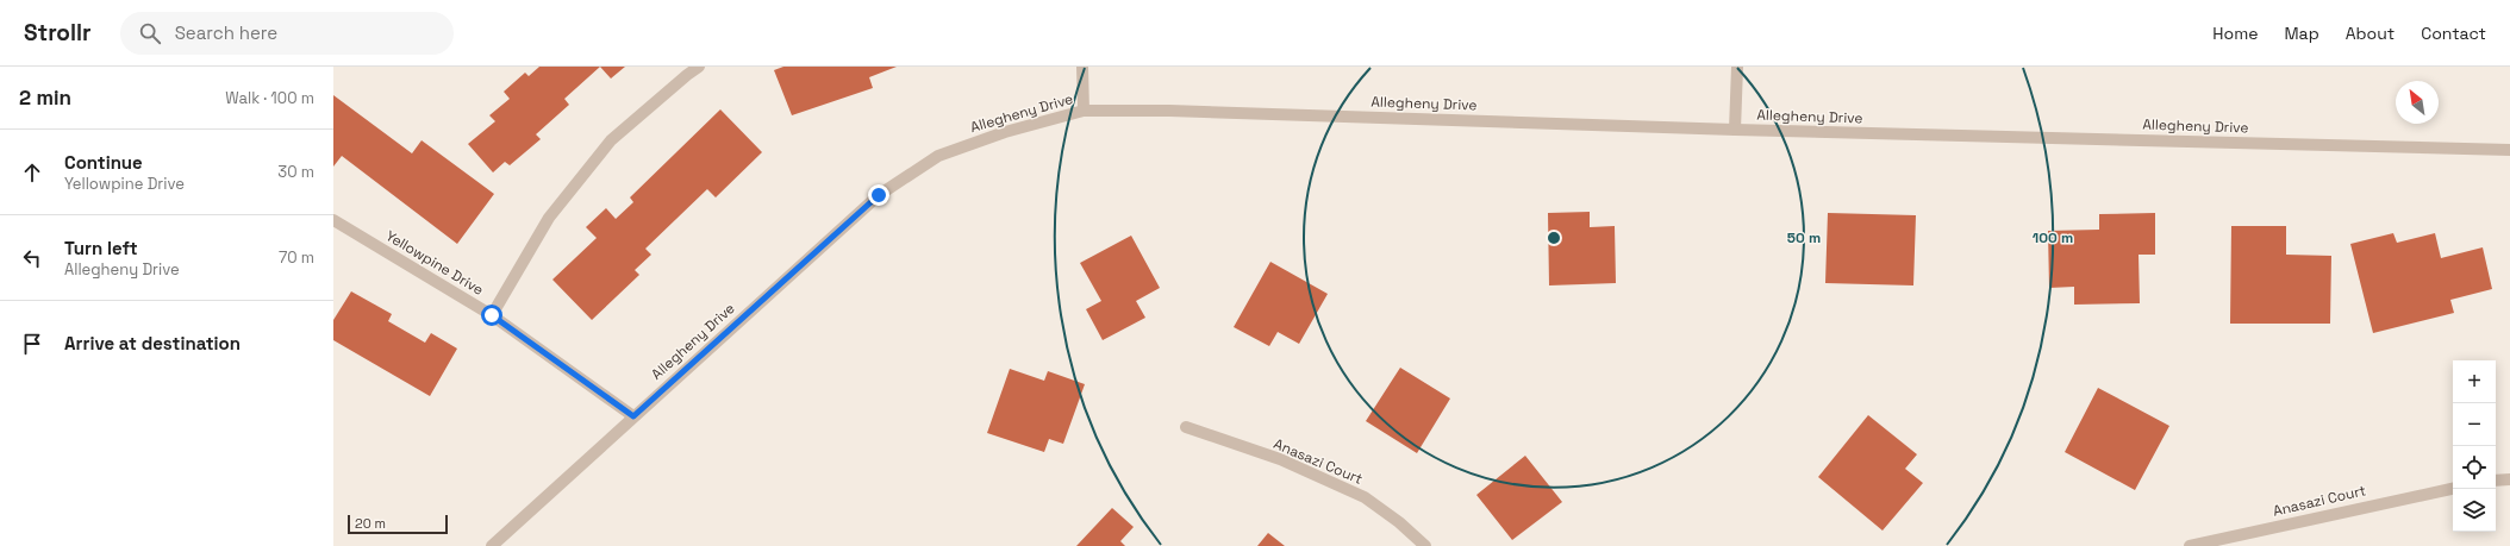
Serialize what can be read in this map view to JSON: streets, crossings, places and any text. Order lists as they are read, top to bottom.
{
  "streets": {
    "street": ["Allegheny Drive", "Yellowpine Drive", "Anasazi Court"]
  },
  "crossings": [
    ["Allegheny Drive", "Yellowpine Drive"]
  ],
  "scale_bar": "20 m",
  "north": "top left",
  "page": {
    "header": "Strollr",
    "search": "Search here",
    "nav": [
      "Home",
      "Map",
      "About",
      "Contact"
    ],
    "heading": ["2 min", "Walk · 100 m"],
    "list": [
      ["Continue", "Yellowpine Drive", "30 m"],
      ["Turn left", "Allegheny Drive", "70 m"],
      "Arrive at destination"
    ],
    "map_buttons": ["+", "−"],
    "scale": "20 m"
  },
  "rings": ["50 m", "100 m"]
}
